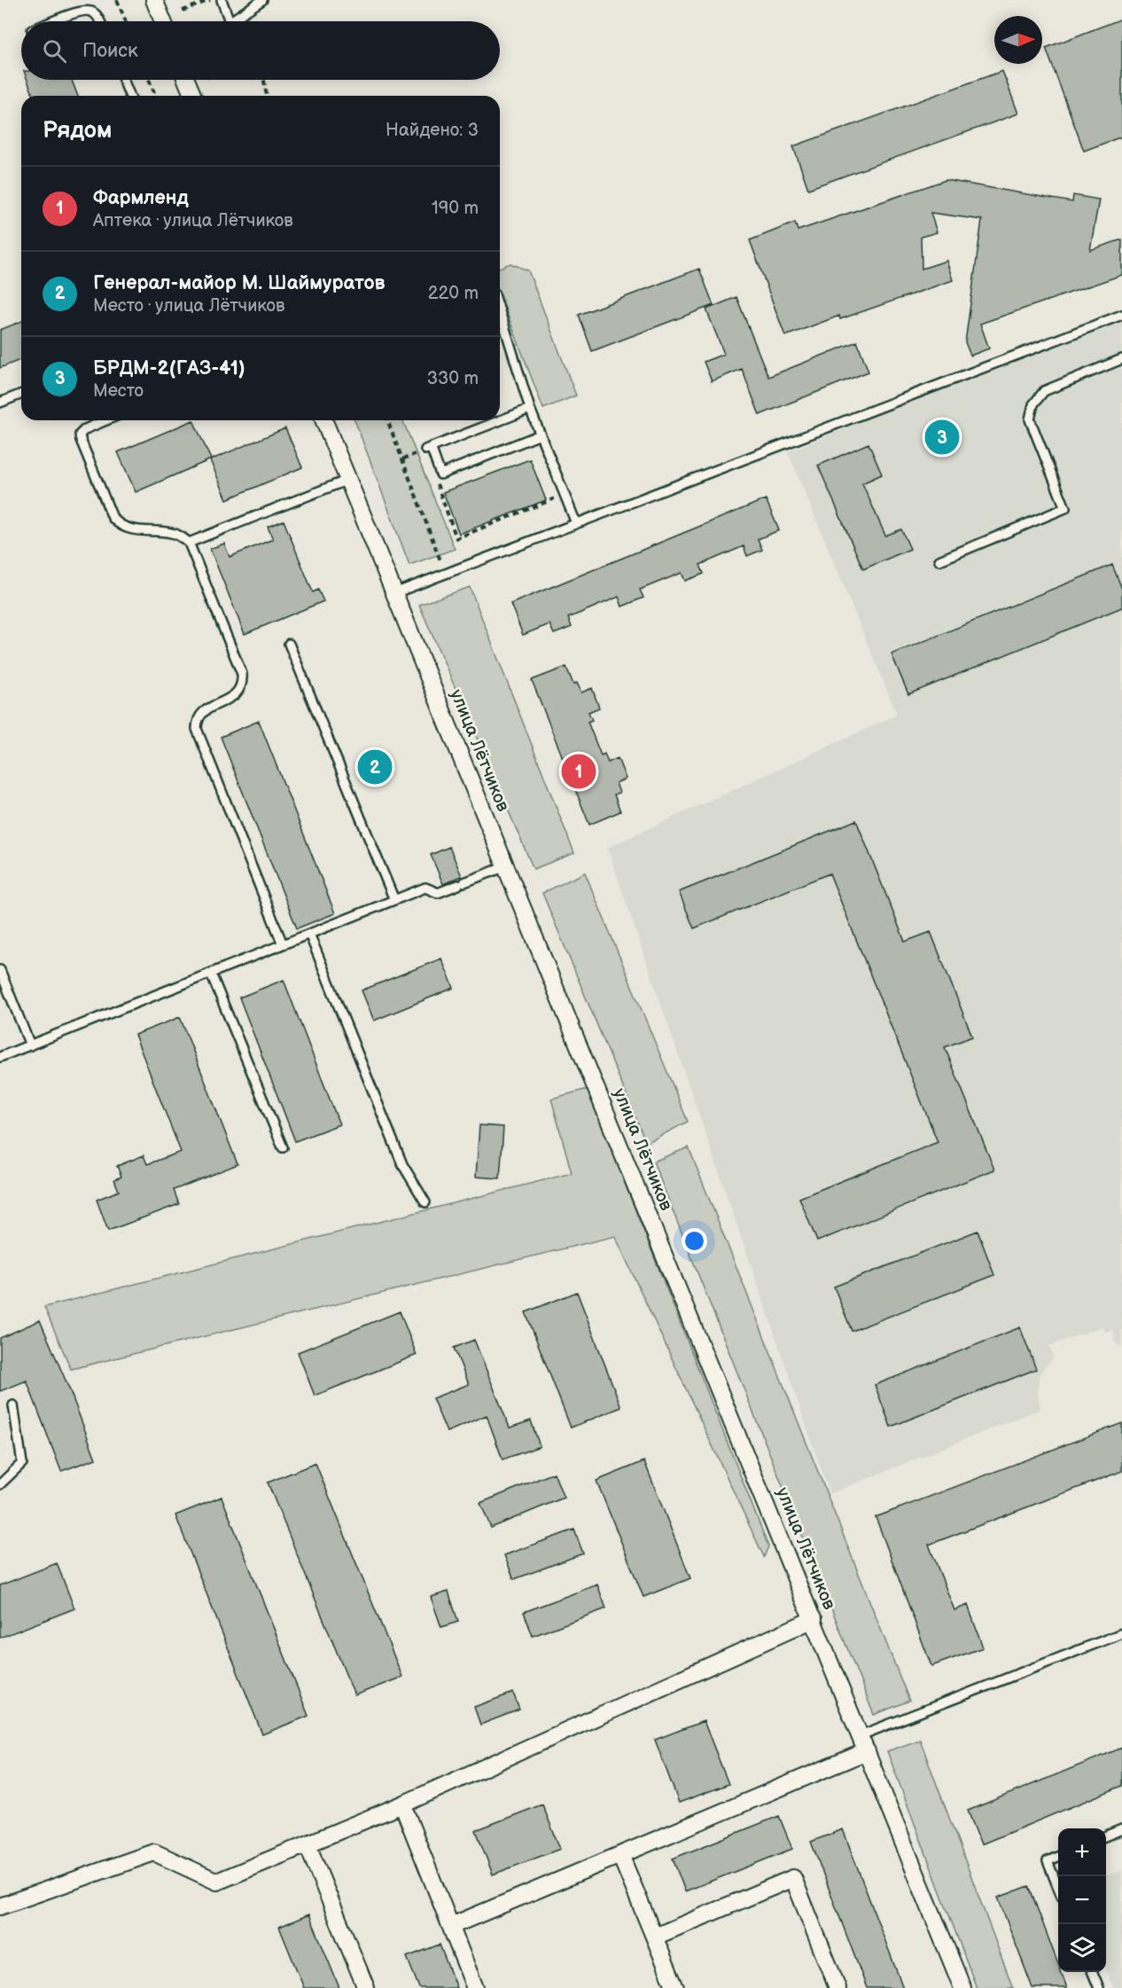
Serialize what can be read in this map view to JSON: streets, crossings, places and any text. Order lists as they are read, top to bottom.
{
  "streets": {
    "street": ["улица Лётчиков"]
  },
  "north": "right",
  "page": {
    "search": "Поиск",
    "heading": ["Рядом", "Найдено: 3"],
    "list": [
      {
        "mark": "1",
        "name": "Фармленд",
        "note": "Аптека · улица Лётчиков",
        "value": "190 m"
      },
      {
        "mark": "2",
        "name": "Генерал-майор М. Шаймуратов",
        "note": "Место · улица Лётчиков",
        "value": "220 m"
      },
      {
        "mark": "3",
        "name": "БРДМ-2(ГАЗ-41)",
        "note": "Место",
        "value": "330 m"
      }
    ],
    "pins": ["3", "2", "1"],
    "map_buttons": ["+", "−"]
  }
}
